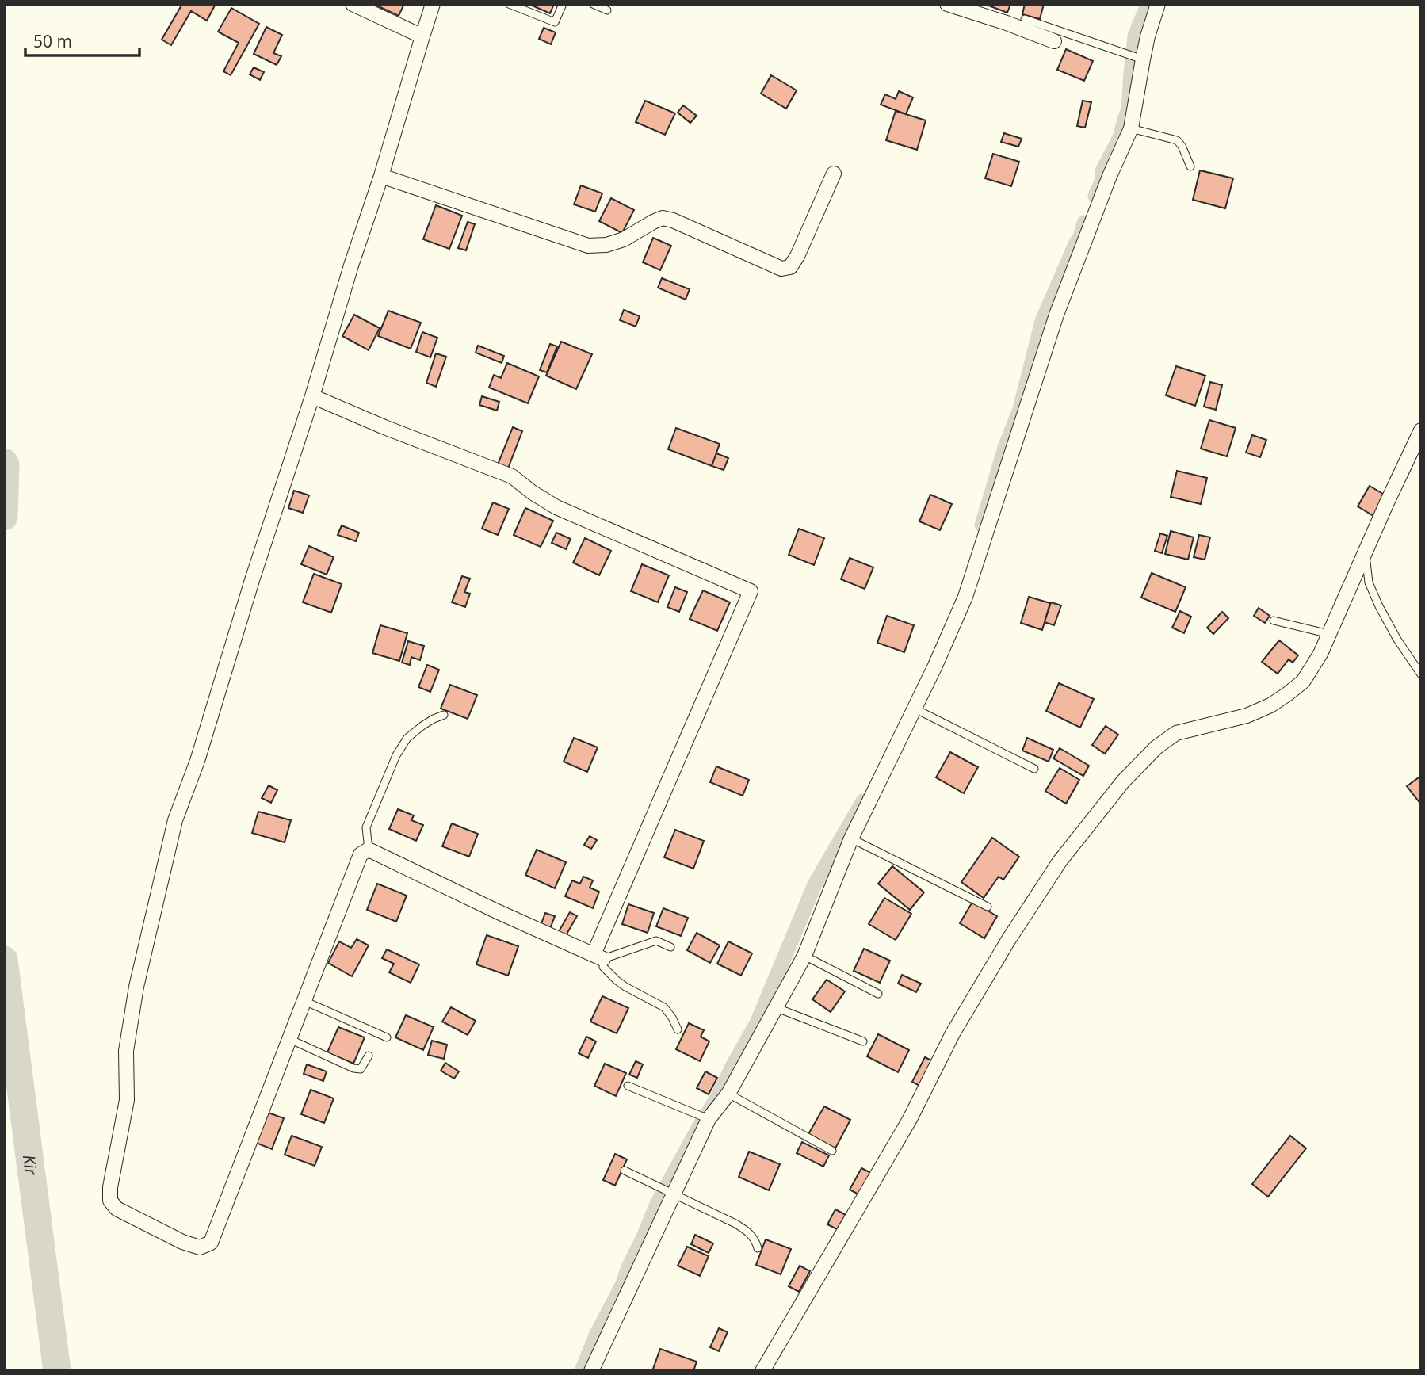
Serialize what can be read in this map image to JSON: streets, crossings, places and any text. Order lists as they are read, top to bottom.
{
  "water": ["Kir"],
  "scale_bar": "50 m"
}
